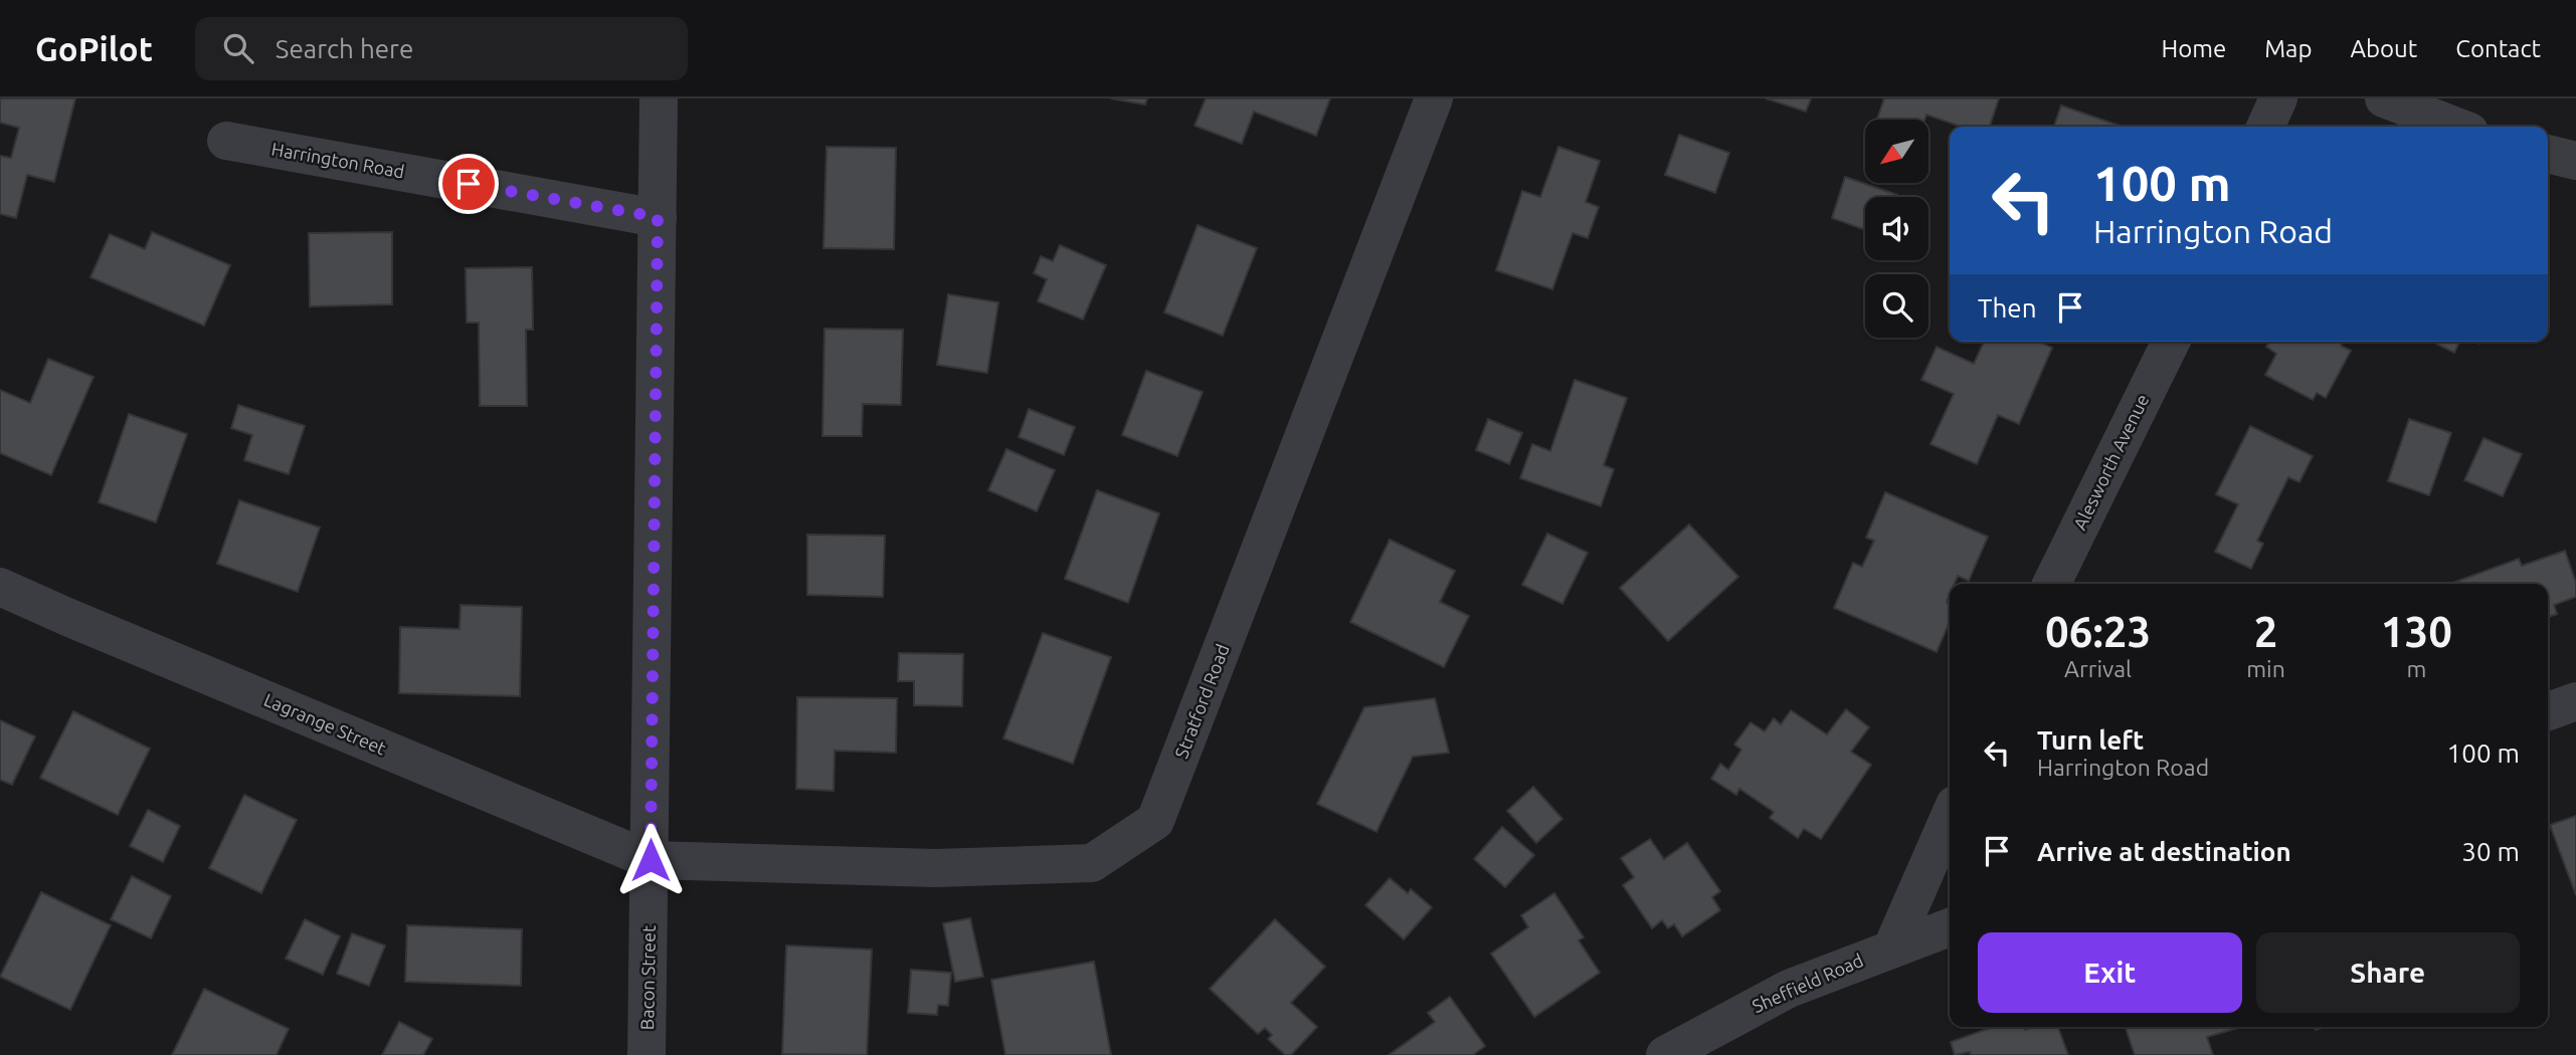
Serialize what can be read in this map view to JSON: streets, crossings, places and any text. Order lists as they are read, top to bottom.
{
  "streets": {
    "street": [
      "Harrington Road",
      "Alesworth Avenue",
      "Stratford Road",
      "Lagrange Street",
      "Bacon Street",
      "Sheffield Road"
    ]
  },
  "crossings": [
    ["Harrington Road", "Bacon Street"],
    ["Stratford Road", "Lagrange Street"],
    ["Stratford Road", "Bacon Street"],
    ["Lagrange Street", "Bacon Street"]
  ],
  "north": "bottom left",
  "page": {
    "header": "GoPilot",
    "search": "Search here",
    "nav": [
      "Home",
      "Map",
      "About",
      "Contact"
    ],
    "turn": ["100 m", "Harrington Road"],
    "then": "Then",
    "eta": [
      "06:23",
      "Arrival",
      "2",
      "min",
      "130",
      "m"
    ],
    "list": [
      {
        "name": "Turn left",
        "note": "Harrington Road",
        "value": "100 m"
      },
      {
        "name": "Arrive at destination",
        "value": "30 m"
      }
    ],
    "buttons": ["Exit", "Share"]
  }
}
